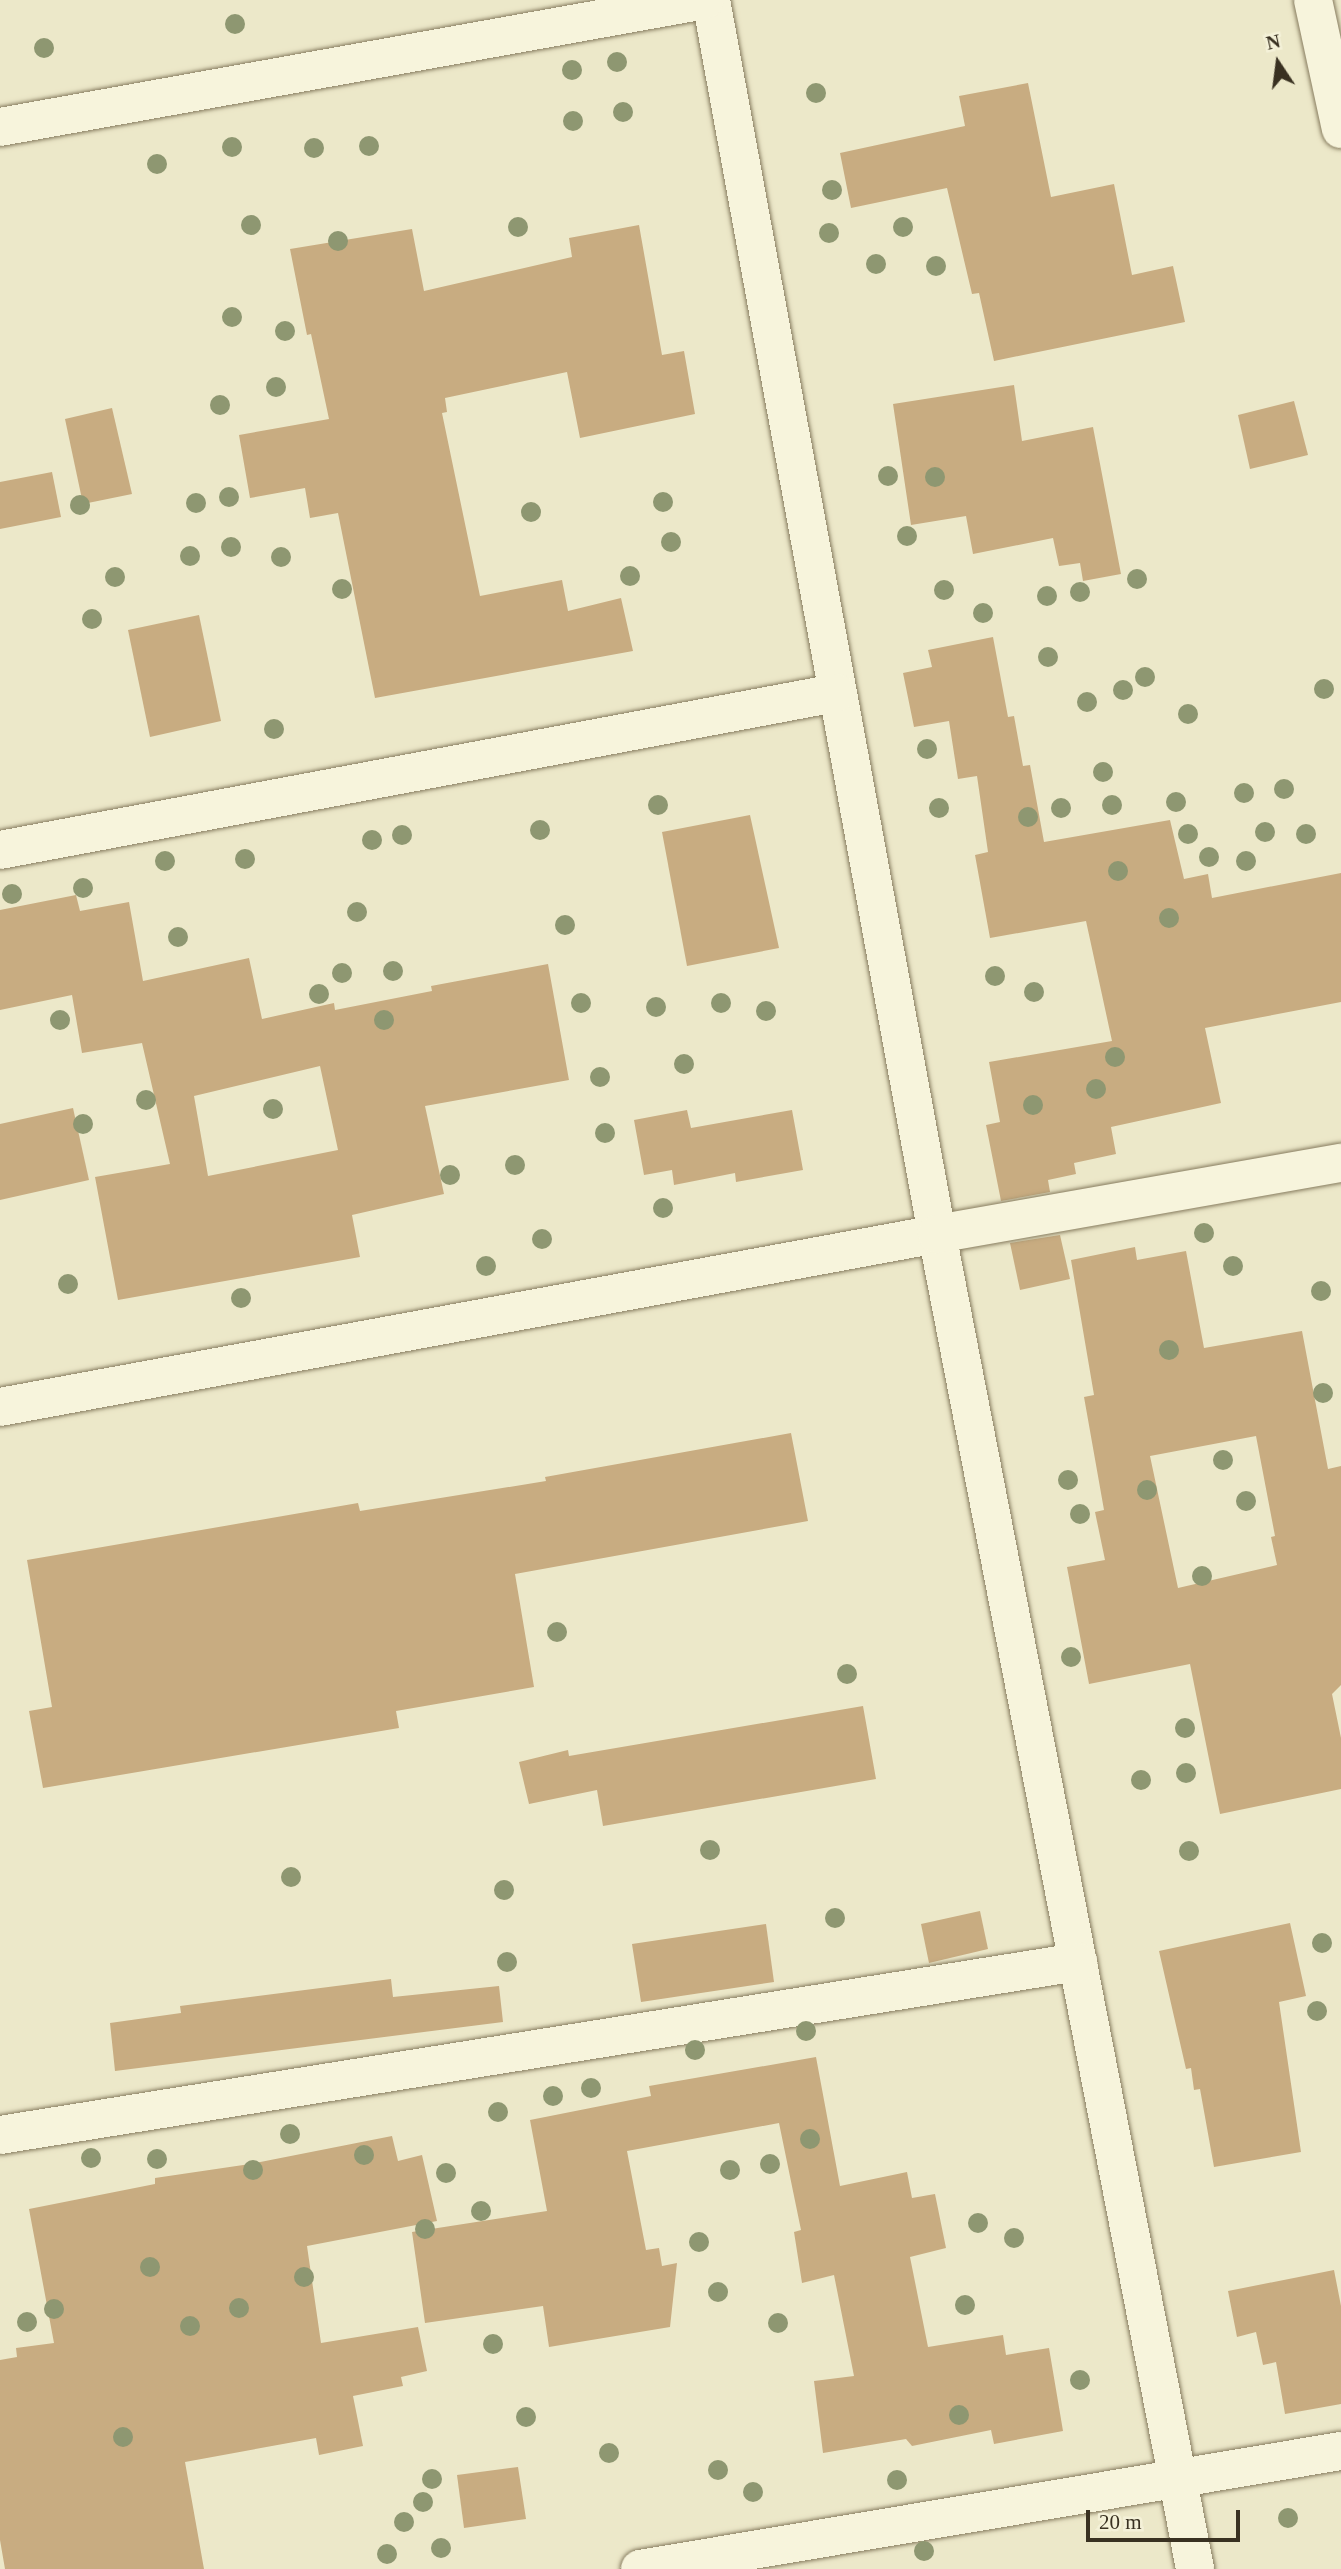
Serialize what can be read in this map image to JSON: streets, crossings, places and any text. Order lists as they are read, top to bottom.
{
  "scale_bar": "20 m",
  "north": "top"
}
